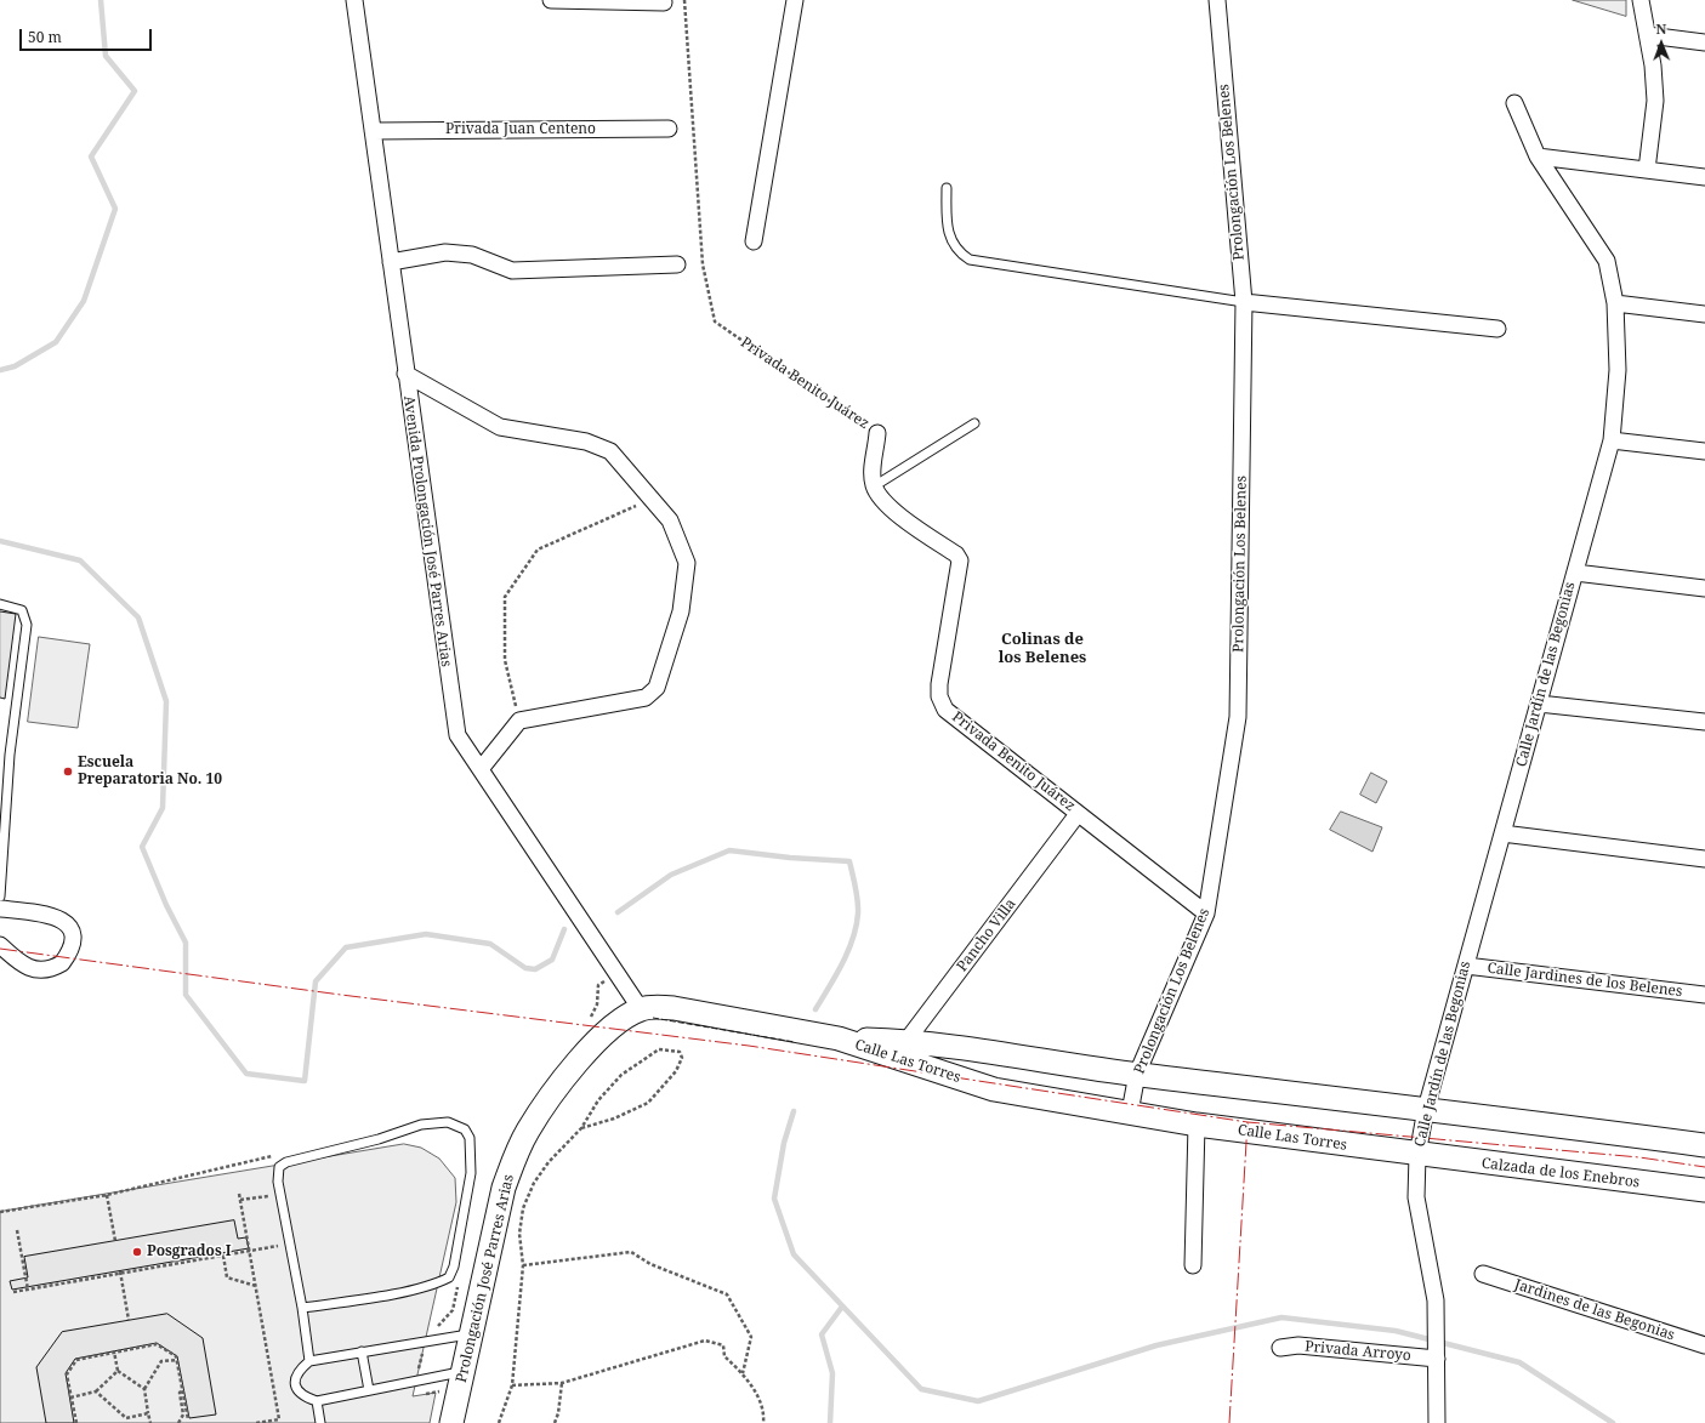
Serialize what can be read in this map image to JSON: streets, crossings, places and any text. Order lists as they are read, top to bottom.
{
  "streets": {
    "main road": ["Calle Las Torres", "Calzada de los Enebros", "Prolongación José Parres Arias"],
    "street": [
      "Privada Juan Centeno",
      "Prolongación Los Belenes",
      "Privada Benito Juárez",
      "Avenida Prolongación José Parres Arias",
      "Calle Jardín de las Begonias",
      "Pancho Villa",
      "Calle Jardines de los Belenes",
      "Jardines de las Begonias",
      "Privada Arroyo"
    ]
  },
  "crossings": [
    ["Privada Juan Centeno", "Avenida Prolongación José Parres Arias"],
    ["Prolongación Los Belenes", "Calle Las Torres"],
    ["Privada Benito Juárez", "Pancho Villa"],
    ["Avenida Prolongación José Parres Arias", "Calle Las Torres"],
    ["Avenida Prolongación José Parres Arias", "Prolongación José Parres Arias"],
    ["Calle Jardín de las Begonias", "Calle Jardines de los Belenes"],
    ["Calle Jardín de las Begonias", "Calle Las Torres"],
    ["Calle Jardín de las Begonias", "Calzada de los Enebros"],
    ["Calle Jardín de las Begonias", "Privada Arroyo"],
    ["Pancho Villa", "Calle Las Torres"],
    ["Calle Las Torres", "Calzada de los Enebros"],
    ["Calle Las Torres", "Prolongación José Parres Arias"]
  ],
  "districts": ["Colinas de los Belenes"],
  "places": ["Escuela Preparatoria No. 10", "Posgrados I"],
  "scale_bar": "50 m",
  "north": "top"
}
